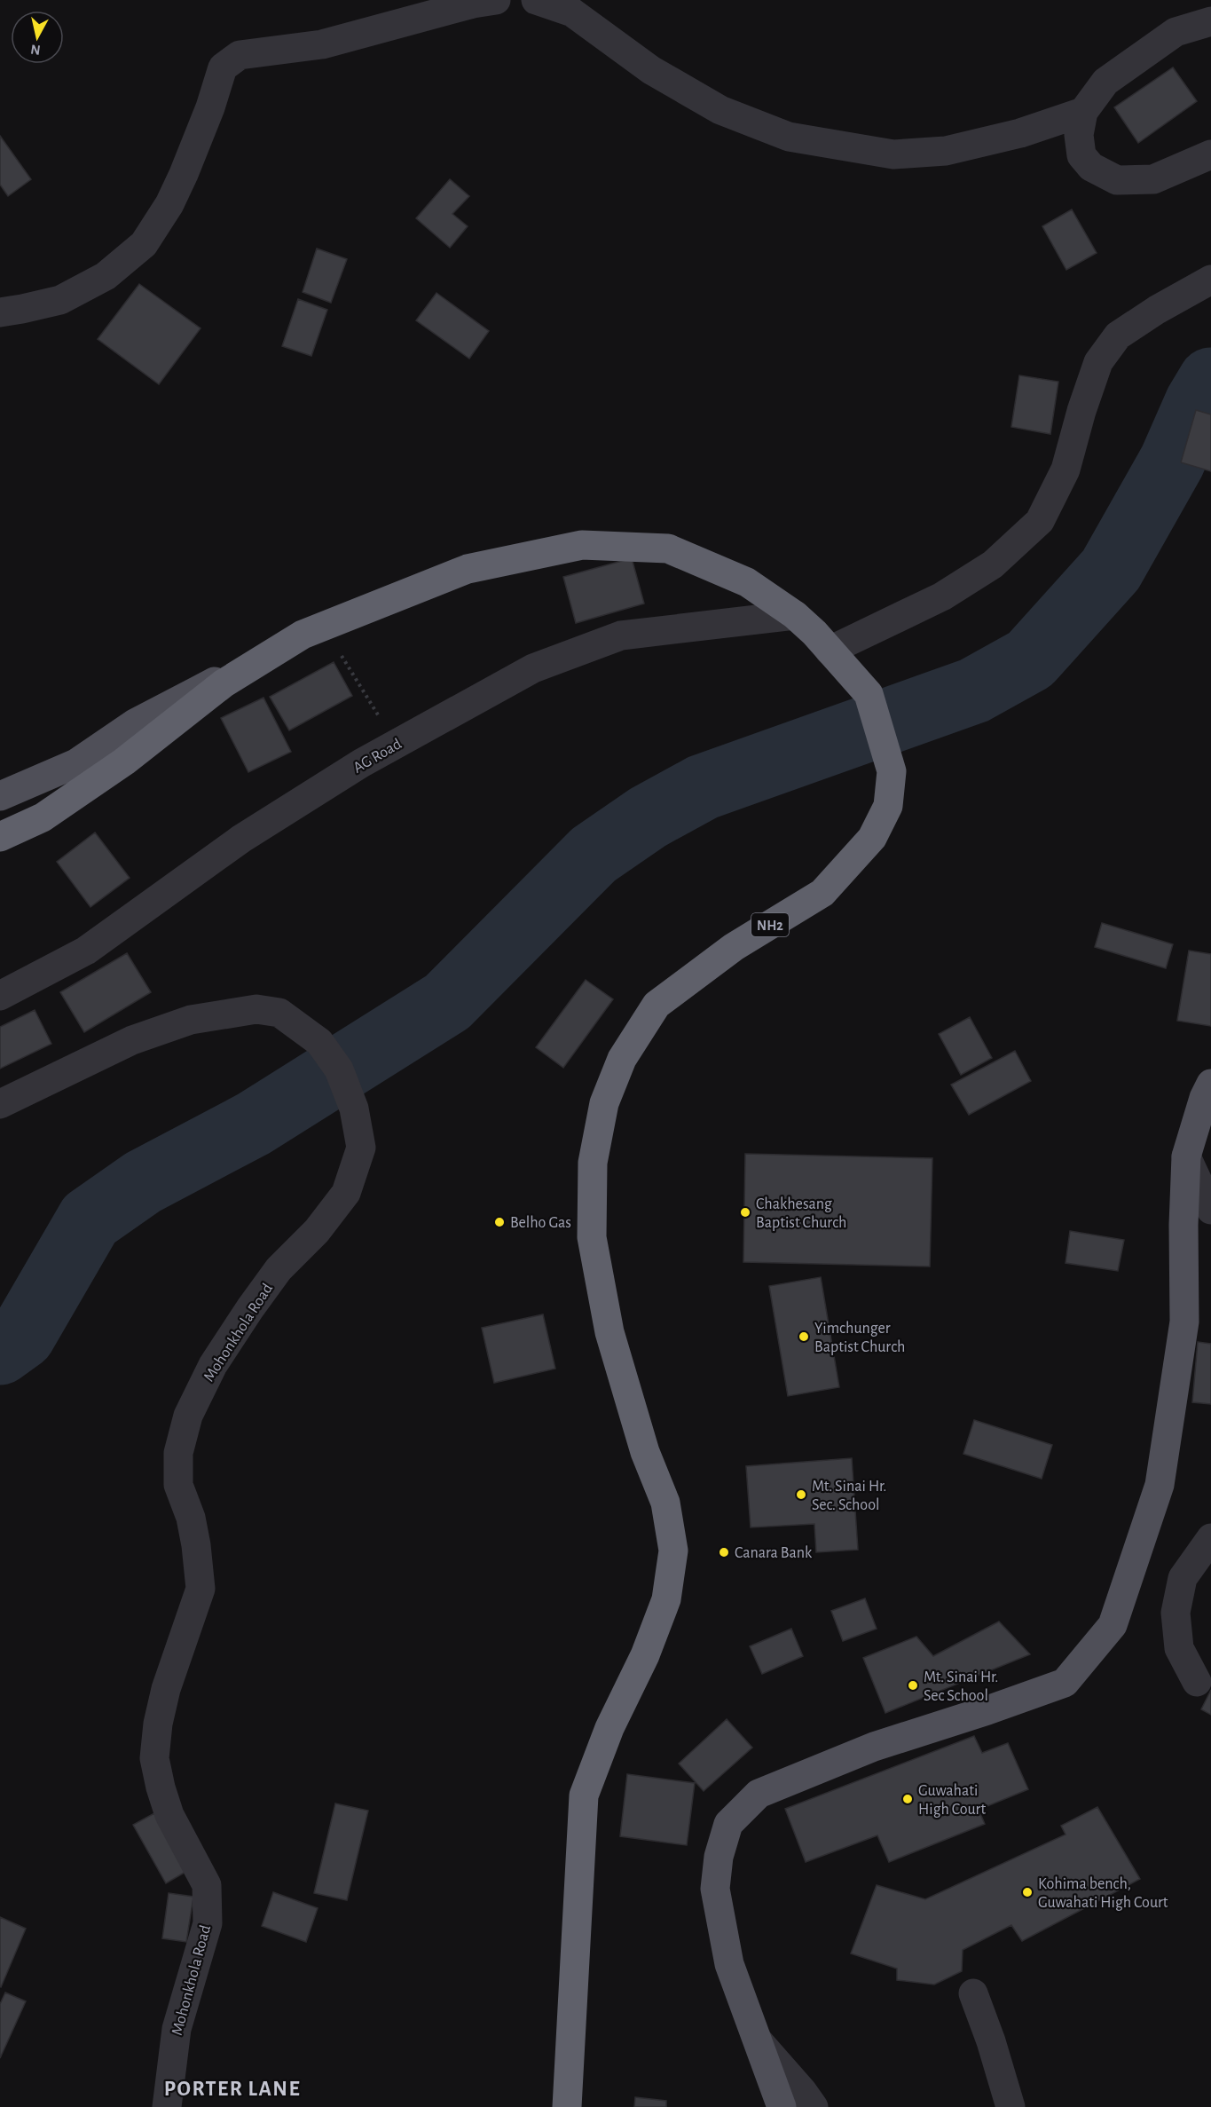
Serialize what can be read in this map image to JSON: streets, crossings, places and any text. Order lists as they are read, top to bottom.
{
  "streets": {
    "highway": ["NH2"],
    "street": ["AG Road", "Mohonkhola Road"]
  },
  "crossings": [
    ["AG Road", "NH2"]
  ],
  "districts": ["PORTER LANE"],
  "places": [
    "Chakhesang Baptist Church",
    "Belho Gas",
    "Yimchunger Baptist Church",
    "Mt. Sinai Hr. Sec. School",
    "Canara Bank",
    "Mt. Sinai Hr. Sec School",
    "Guwahati High Court",
    "Kohima bench, Guwahati High Court"
  ],
  "north": "bottom"
}
